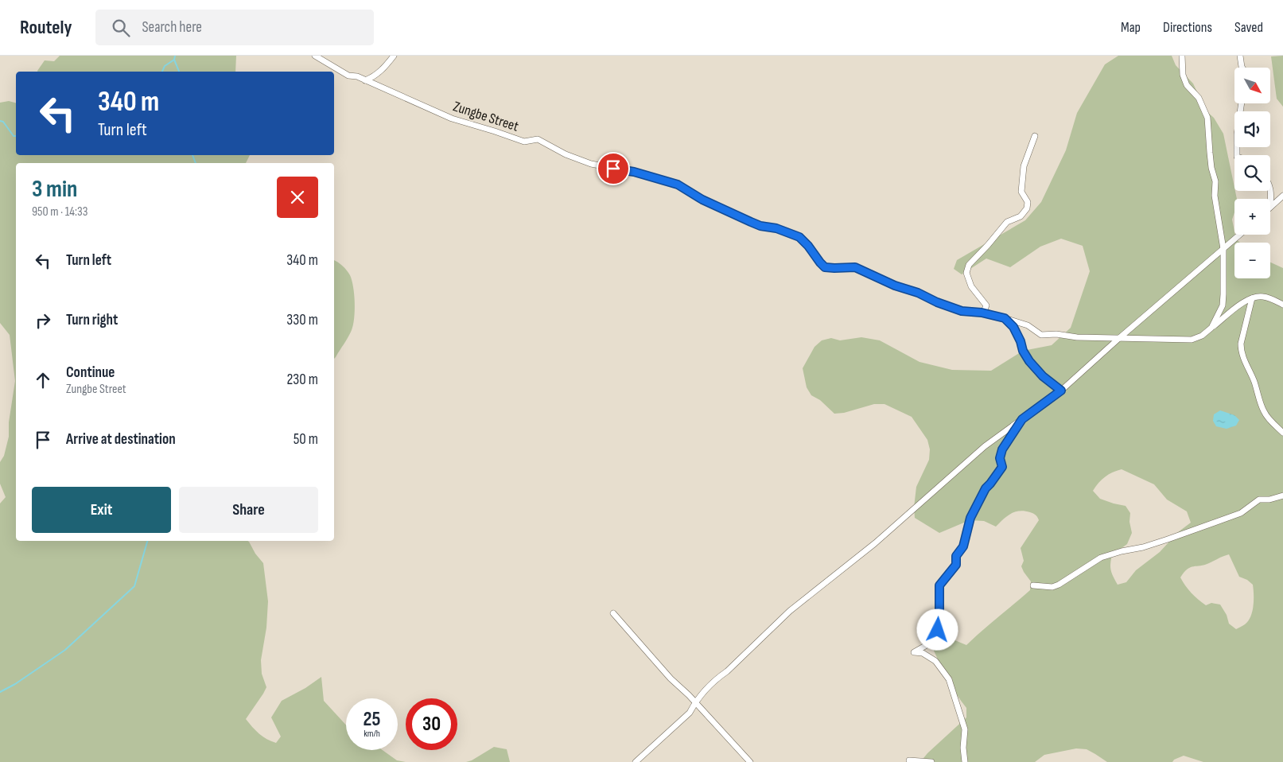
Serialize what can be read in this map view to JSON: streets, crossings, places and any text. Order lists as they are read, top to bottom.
{
  "streets": {
    "street": ["Zungbe Street"]
  },
  "north": "bottom right",
  "page": {
    "header": "Routely",
    "search": "Search here",
    "nav": ["Map", "Directions", "Saved"],
    "map_buttons": ["+", "−"],
    "turn": ["340 m", "Turn left"],
    "heading": ["3 min", "950 m · 14:33"],
    "list": [
      {
        "name": "Turn left",
        "value": "340 m"
      },
      {
        "name": "Turn right",
        "value": "330 m"
      },
      {
        "name": "Continue",
        "note": "Zungbe Street",
        "value": "230 m"
      },
      {
        "name": "Arrive at destination",
        "value": "50 m"
      }
    ],
    "buttons": ["Exit", "Share"],
    "speed": "25 km/h",
    "limit": "30"
  }
}
